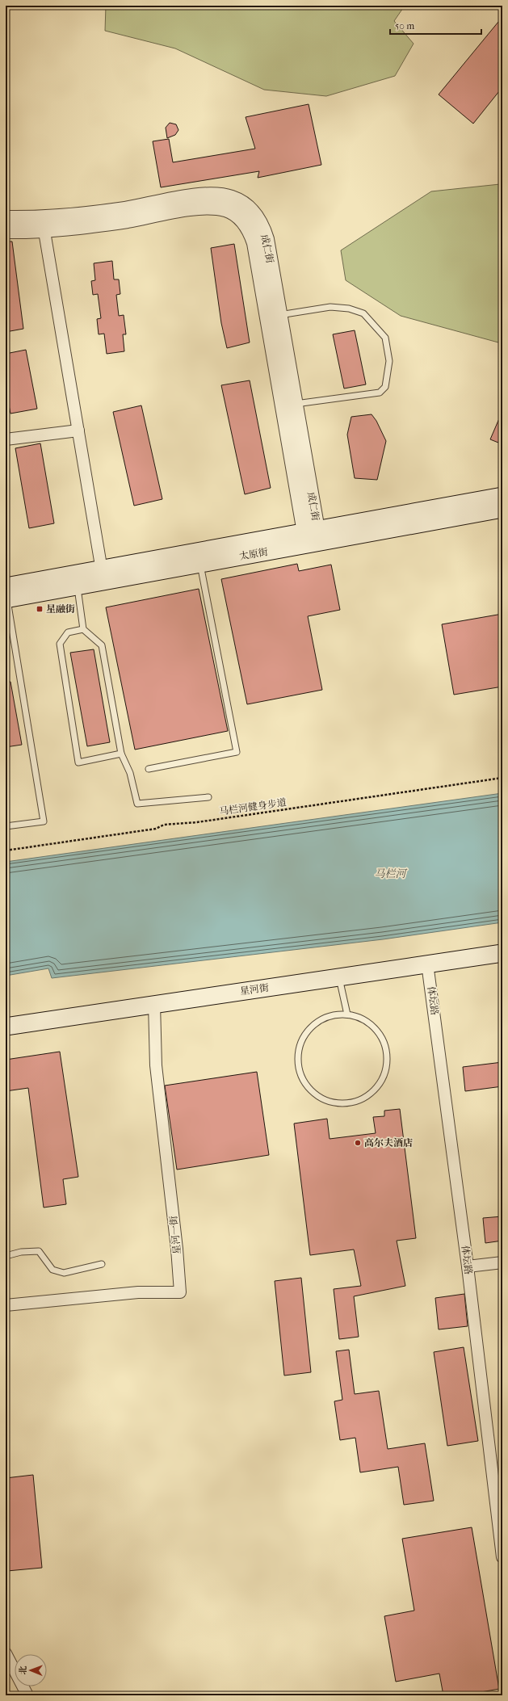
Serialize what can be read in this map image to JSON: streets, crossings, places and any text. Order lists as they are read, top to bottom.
{
  "streets": {
    "main road": ["太原街", "星河街"],
    "street": ["成仁街", "体坛路", "星河一街"],
    "path": ["马栏河健身步道"]
  },
  "crossings": [
    ["成仁街", "太原街"],
    ["星河街", "体坛路"],
    ["星河街", "星河一街"]
  ],
  "water": ["马栏河"],
  "places": {
    "transit": ["星融街"],
    "other": ["高尔夫酒店"]
  },
  "scale_bar": "50 m",
  "north": "left"
}
